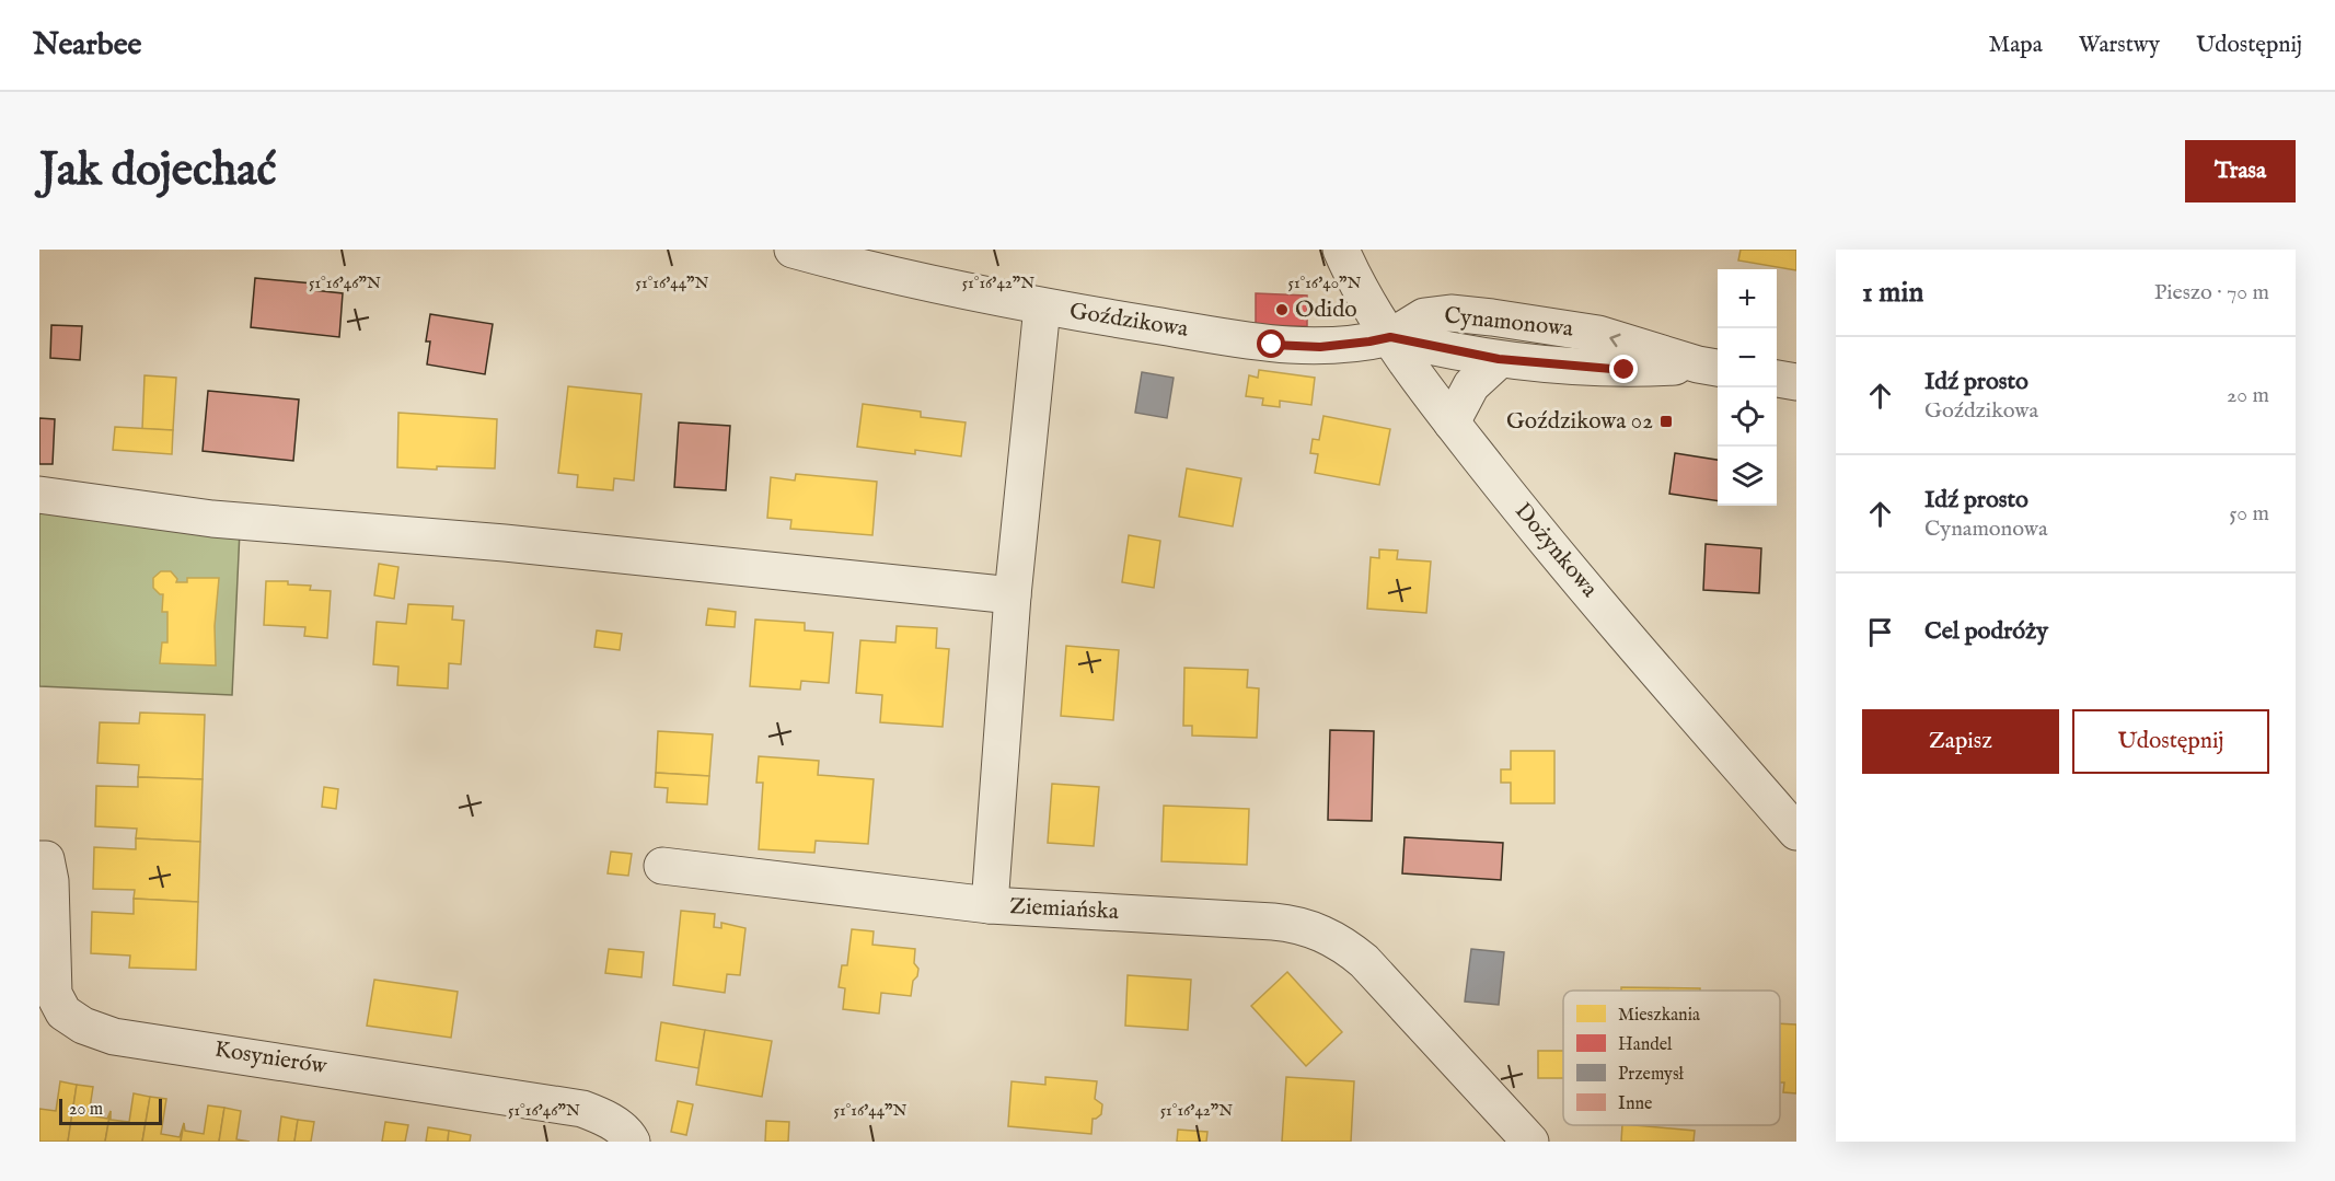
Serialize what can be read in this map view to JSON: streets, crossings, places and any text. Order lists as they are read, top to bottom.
{
  "streets": {
    "street": [
      "Goździkowa",
      "Cynamonowa",
      "Dożynkowa",
      "Ziemiańska",
      "Kosynierów"
    ]
  },
  "crossings": [
    ["Goździkowa", "Cynamonowa"],
    ["Goździkowa", "Dożynkowa"],
    ["Goździkowa", "Ziemiańska"],
    ["Cynamonowa", "Dożynkowa"]
  ],
  "places": {
    "other": ["Odido"],
    "transit": ["Goździkowa 02"]
  },
  "legend": [
    "Mieszkania",
    "Handel",
    "Przemysł",
    "Inne"
  ],
  "scale_bar": "20 m",
  "page": {
    "header": "Nearbee",
    "nav": ["Mapa", "Warstwy", "Udostępnij"],
    "buttons": [
      "Trasa",
      ["Zapisz", "Udostępnij"]
    ],
    "title": "Jak dojechać",
    "heading": ["1 min", "Pieszo · 70 m"],
    "map_buttons": ["+", "−"],
    "list": [
      ["Idź prosto", "Goździkowa", "20 m"],
      ["Idź prosto", "Cynamonowa", "50 m"],
      "Cel podróży"
    ],
    "scale": "20 m"
  },
  "coordinates": [
    "51°16'46\"N",
    "51°16'42\"N",
    "51°16'40\"N",
    "51°16'44\"N"
  ]
}
